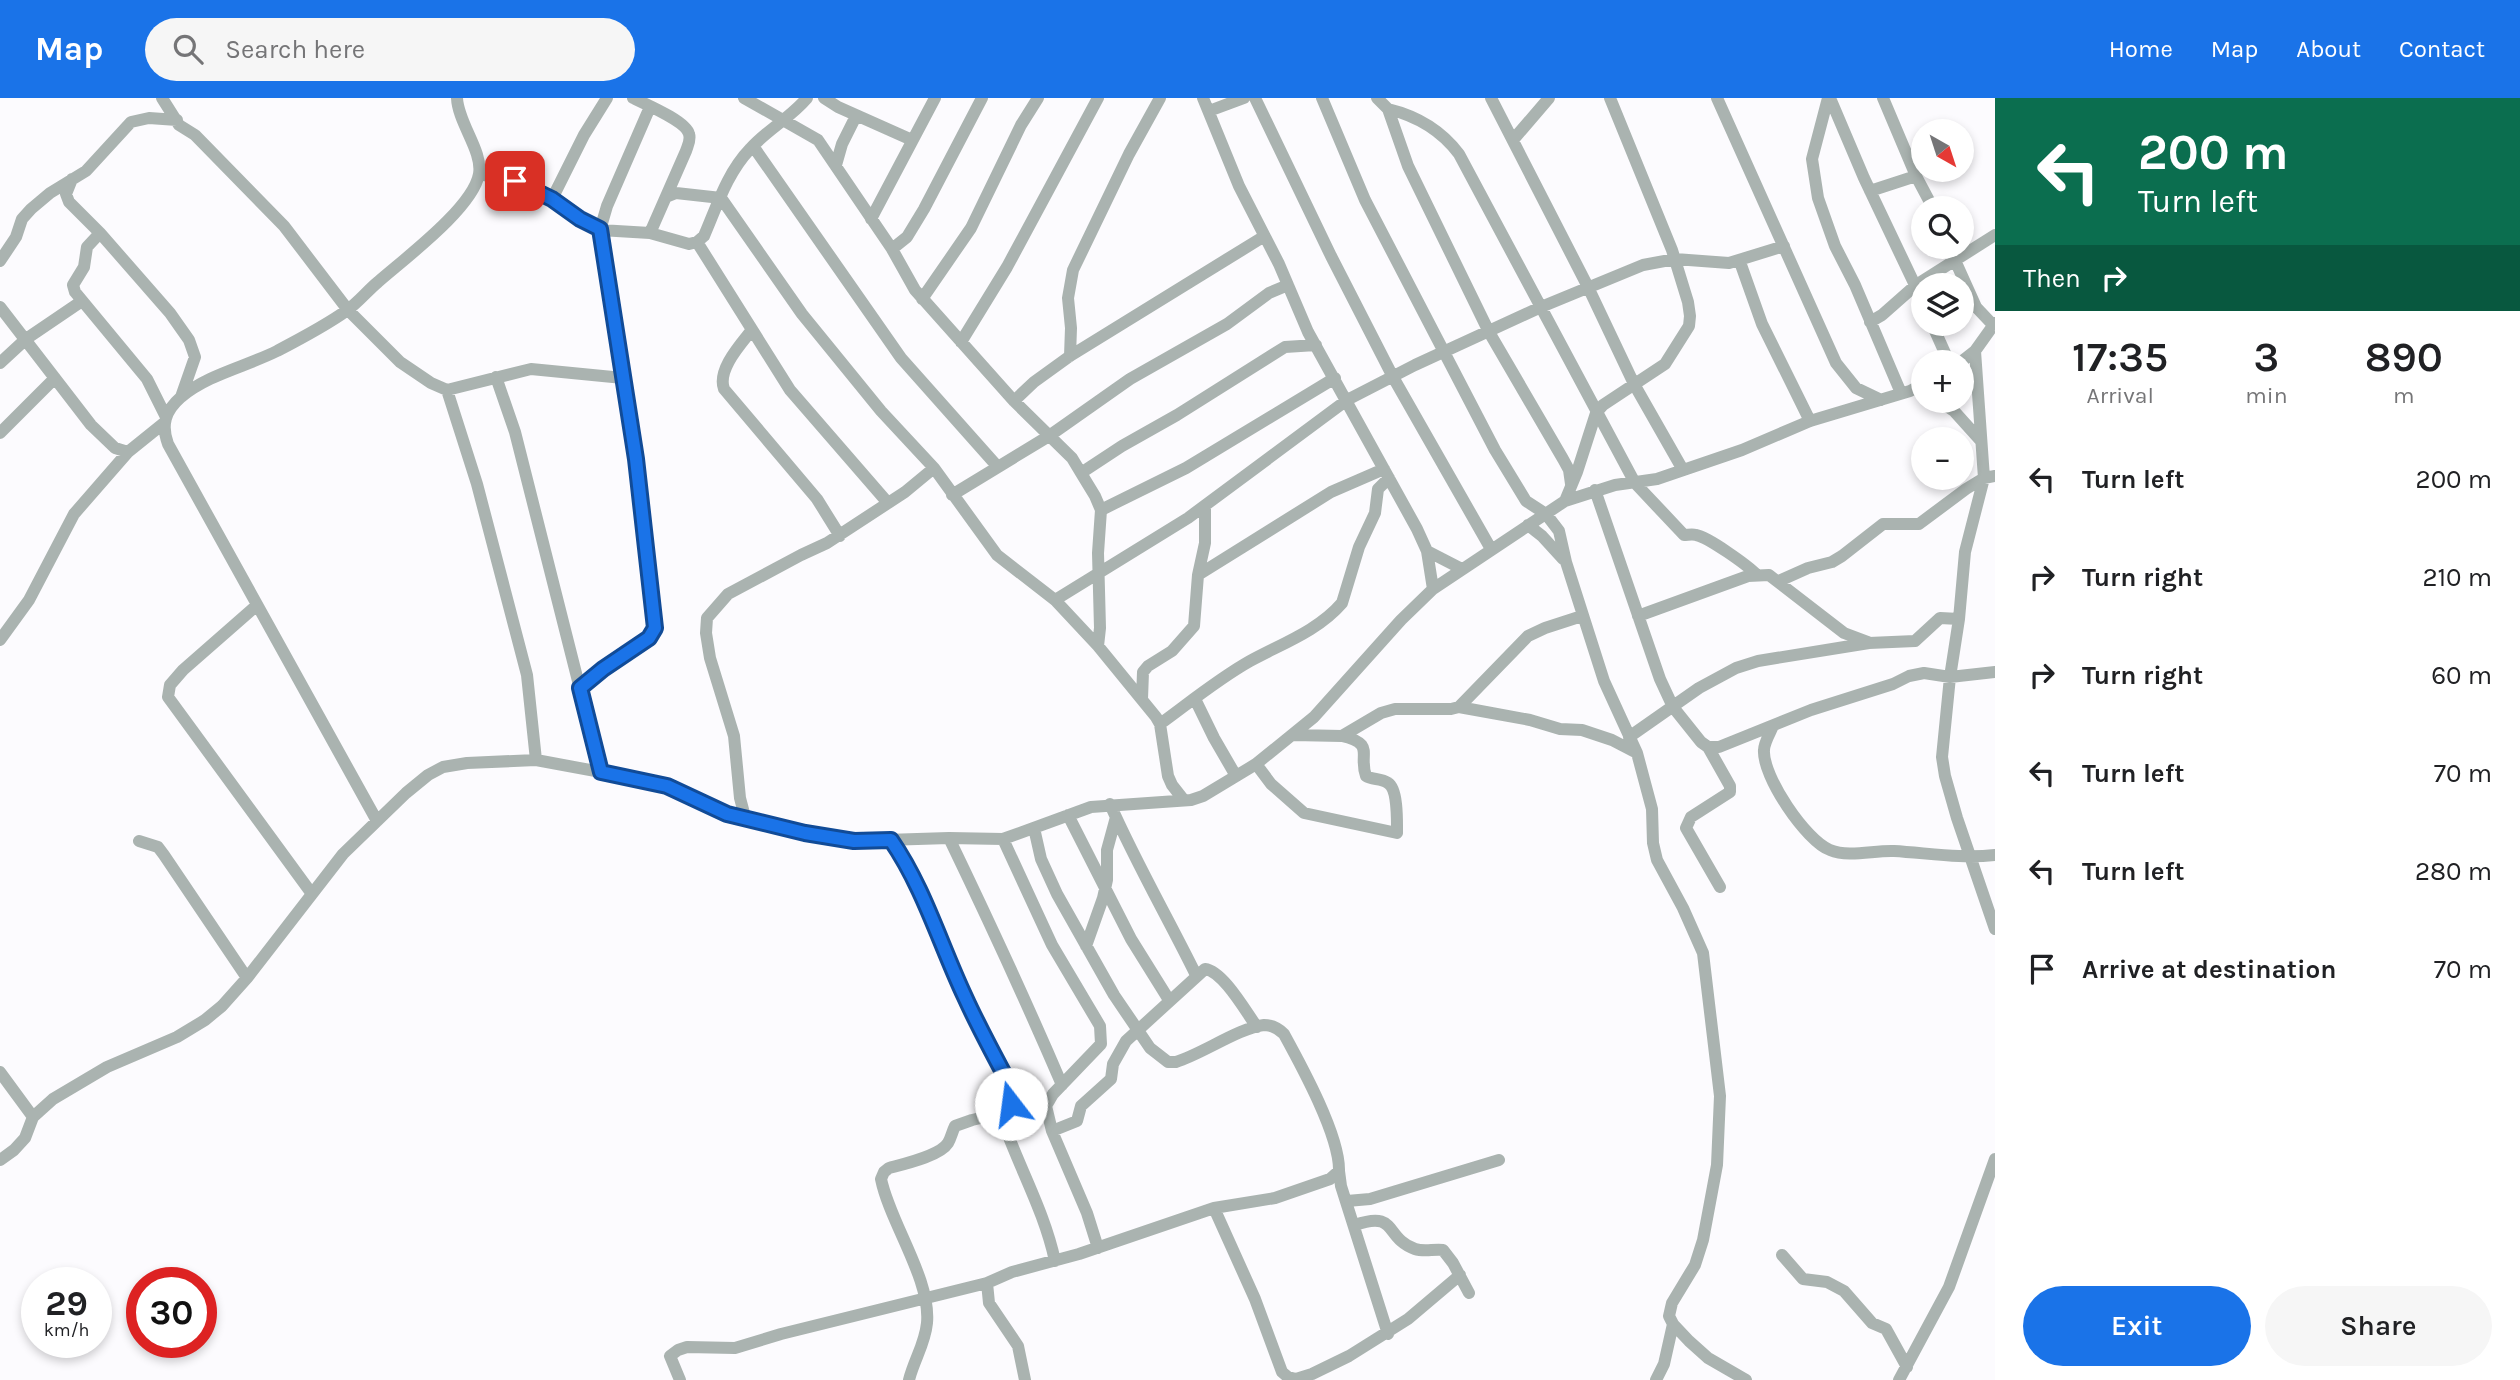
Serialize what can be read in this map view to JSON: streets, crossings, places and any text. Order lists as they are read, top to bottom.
{
  "north": "bottom right",
  "page": {
    "header": "Map",
    "search": "Search here",
    "nav": [
      "Home",
      "Map",
      "About",
      "Contact"
    ],
    "turn": ["200 m", "Turn left"],
    "map_buttons": ["+", "−"],
    "then": "Then",
    "eta": [
      "17:35",
      "Arrival",
      "3",
      "min",
      "890",
      "m"
    ],
    "list": [
      {
        "name": "Turn left",
        "value": "200 m"
      },
      {
        "name": "Turn right",
        "value": "210 m"
      },
      {
        "name": "Turn right",
        "value": "60 m"
      },
      {
        "name": "Turn left",
        "value": "70 m"
      },
      {
        "name": "Turn left",
        "value": "280 m"
      },
      {
        "name": "Arrive at destination",
        "value": "70 m"
      }
    ],
    "speed": "29 km/h",
    "limit": "30",
    "buttons": ["Exit", "Share"]
  }
}
